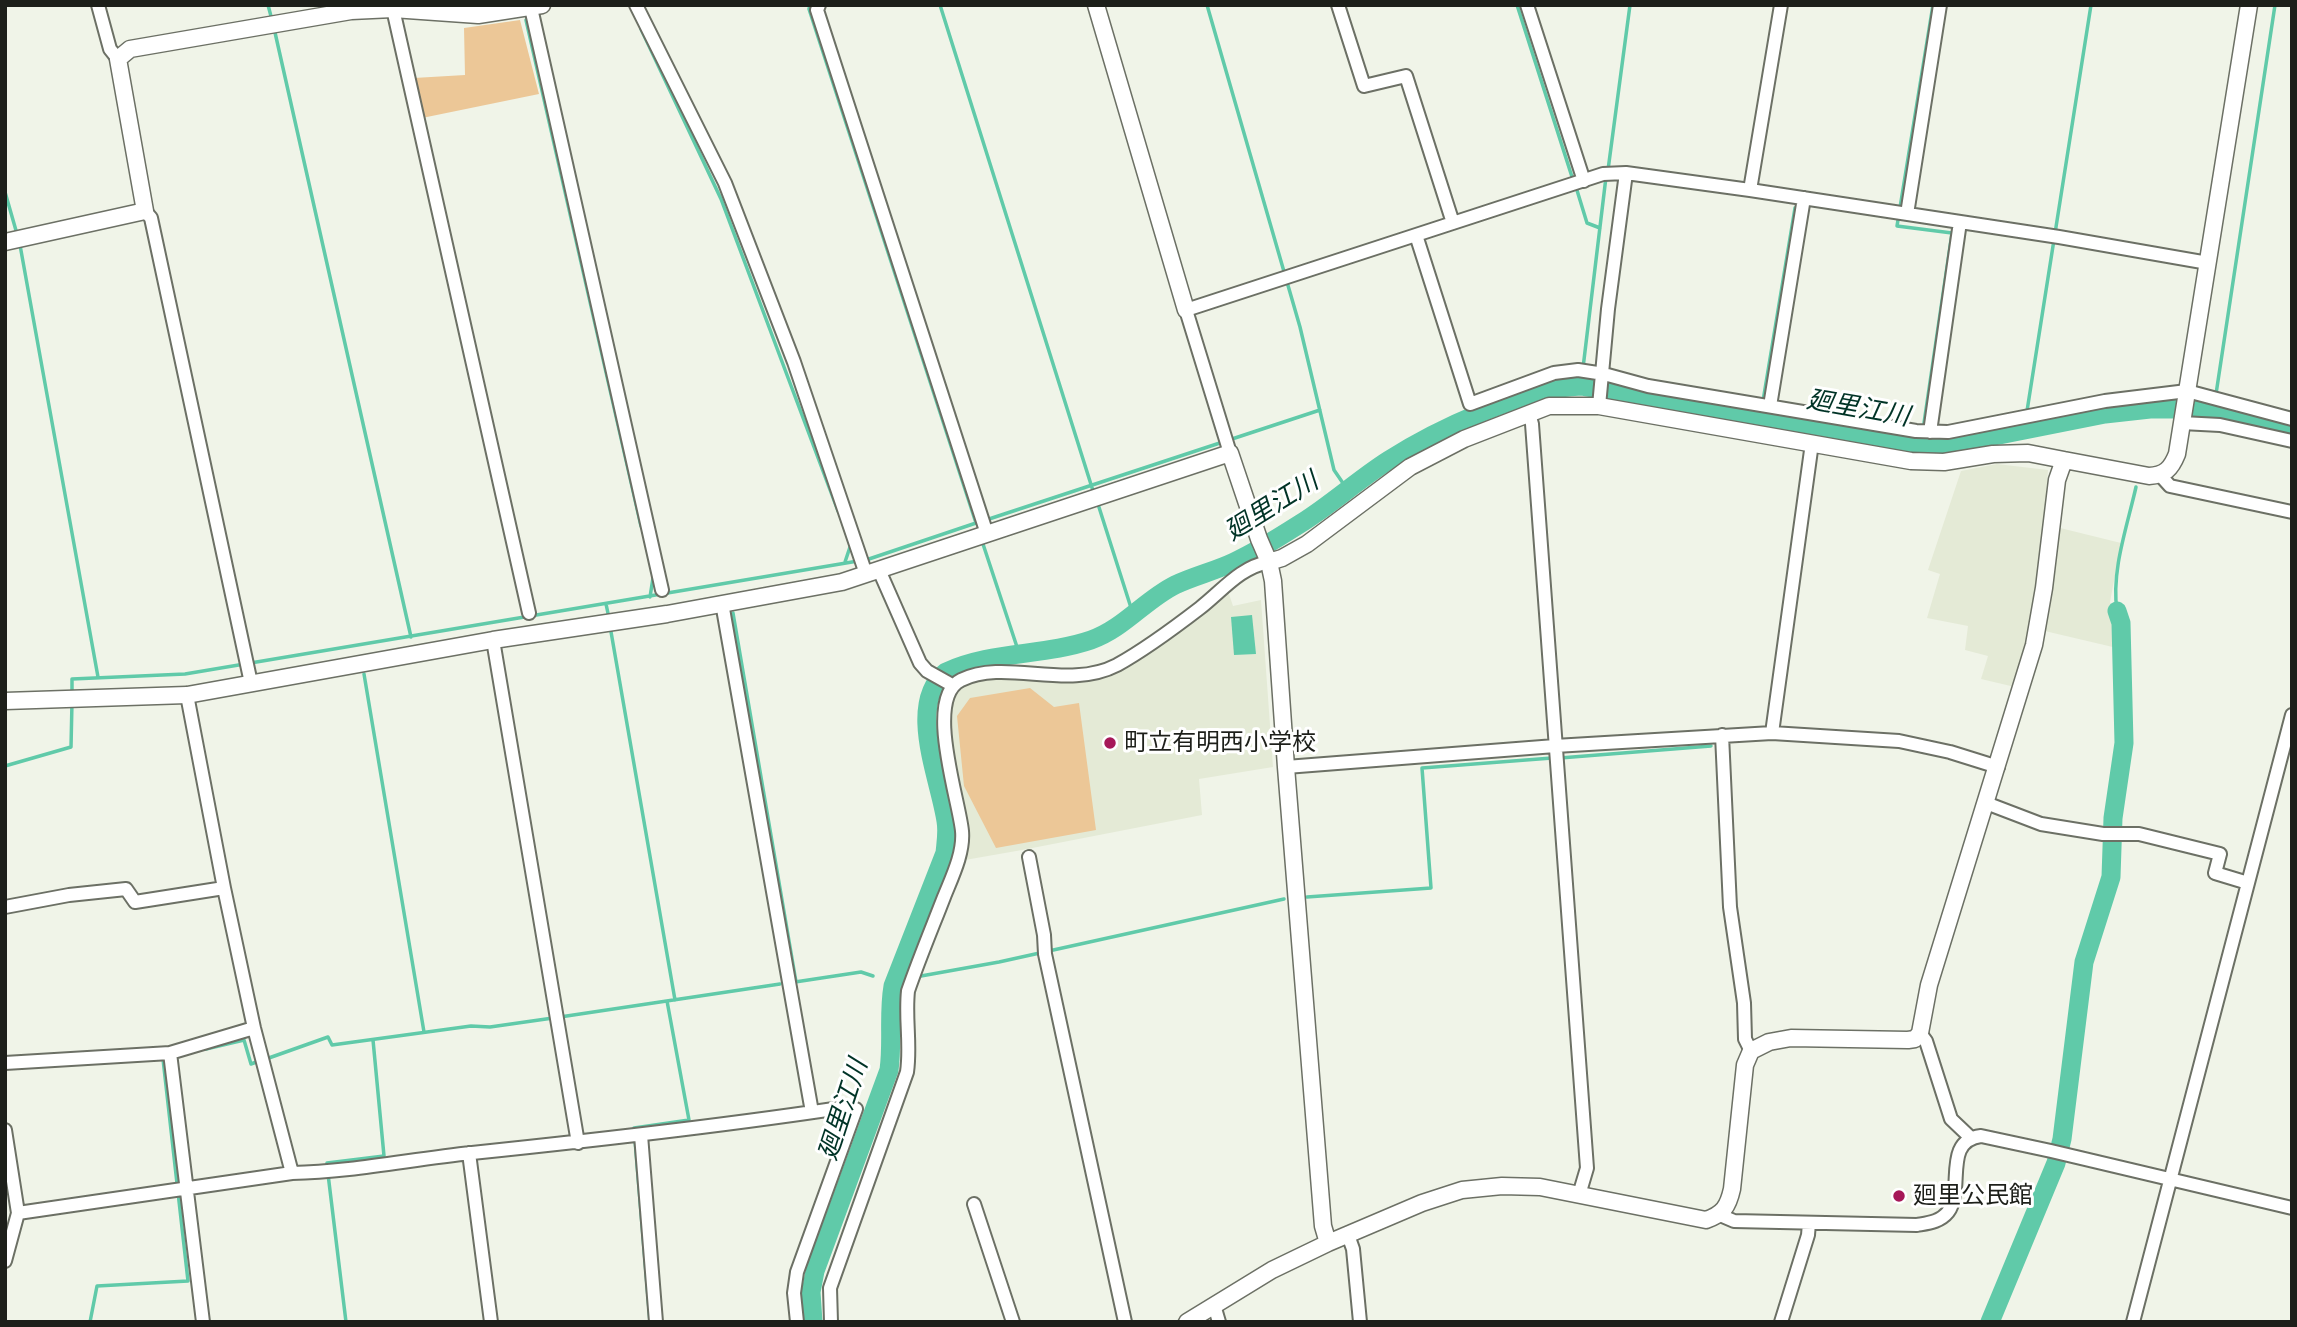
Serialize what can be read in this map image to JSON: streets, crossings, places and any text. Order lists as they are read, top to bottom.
{
  "water": ["廻里江川"],
  "places": ["町立有明西小学校", "廻里公民館"]
}
